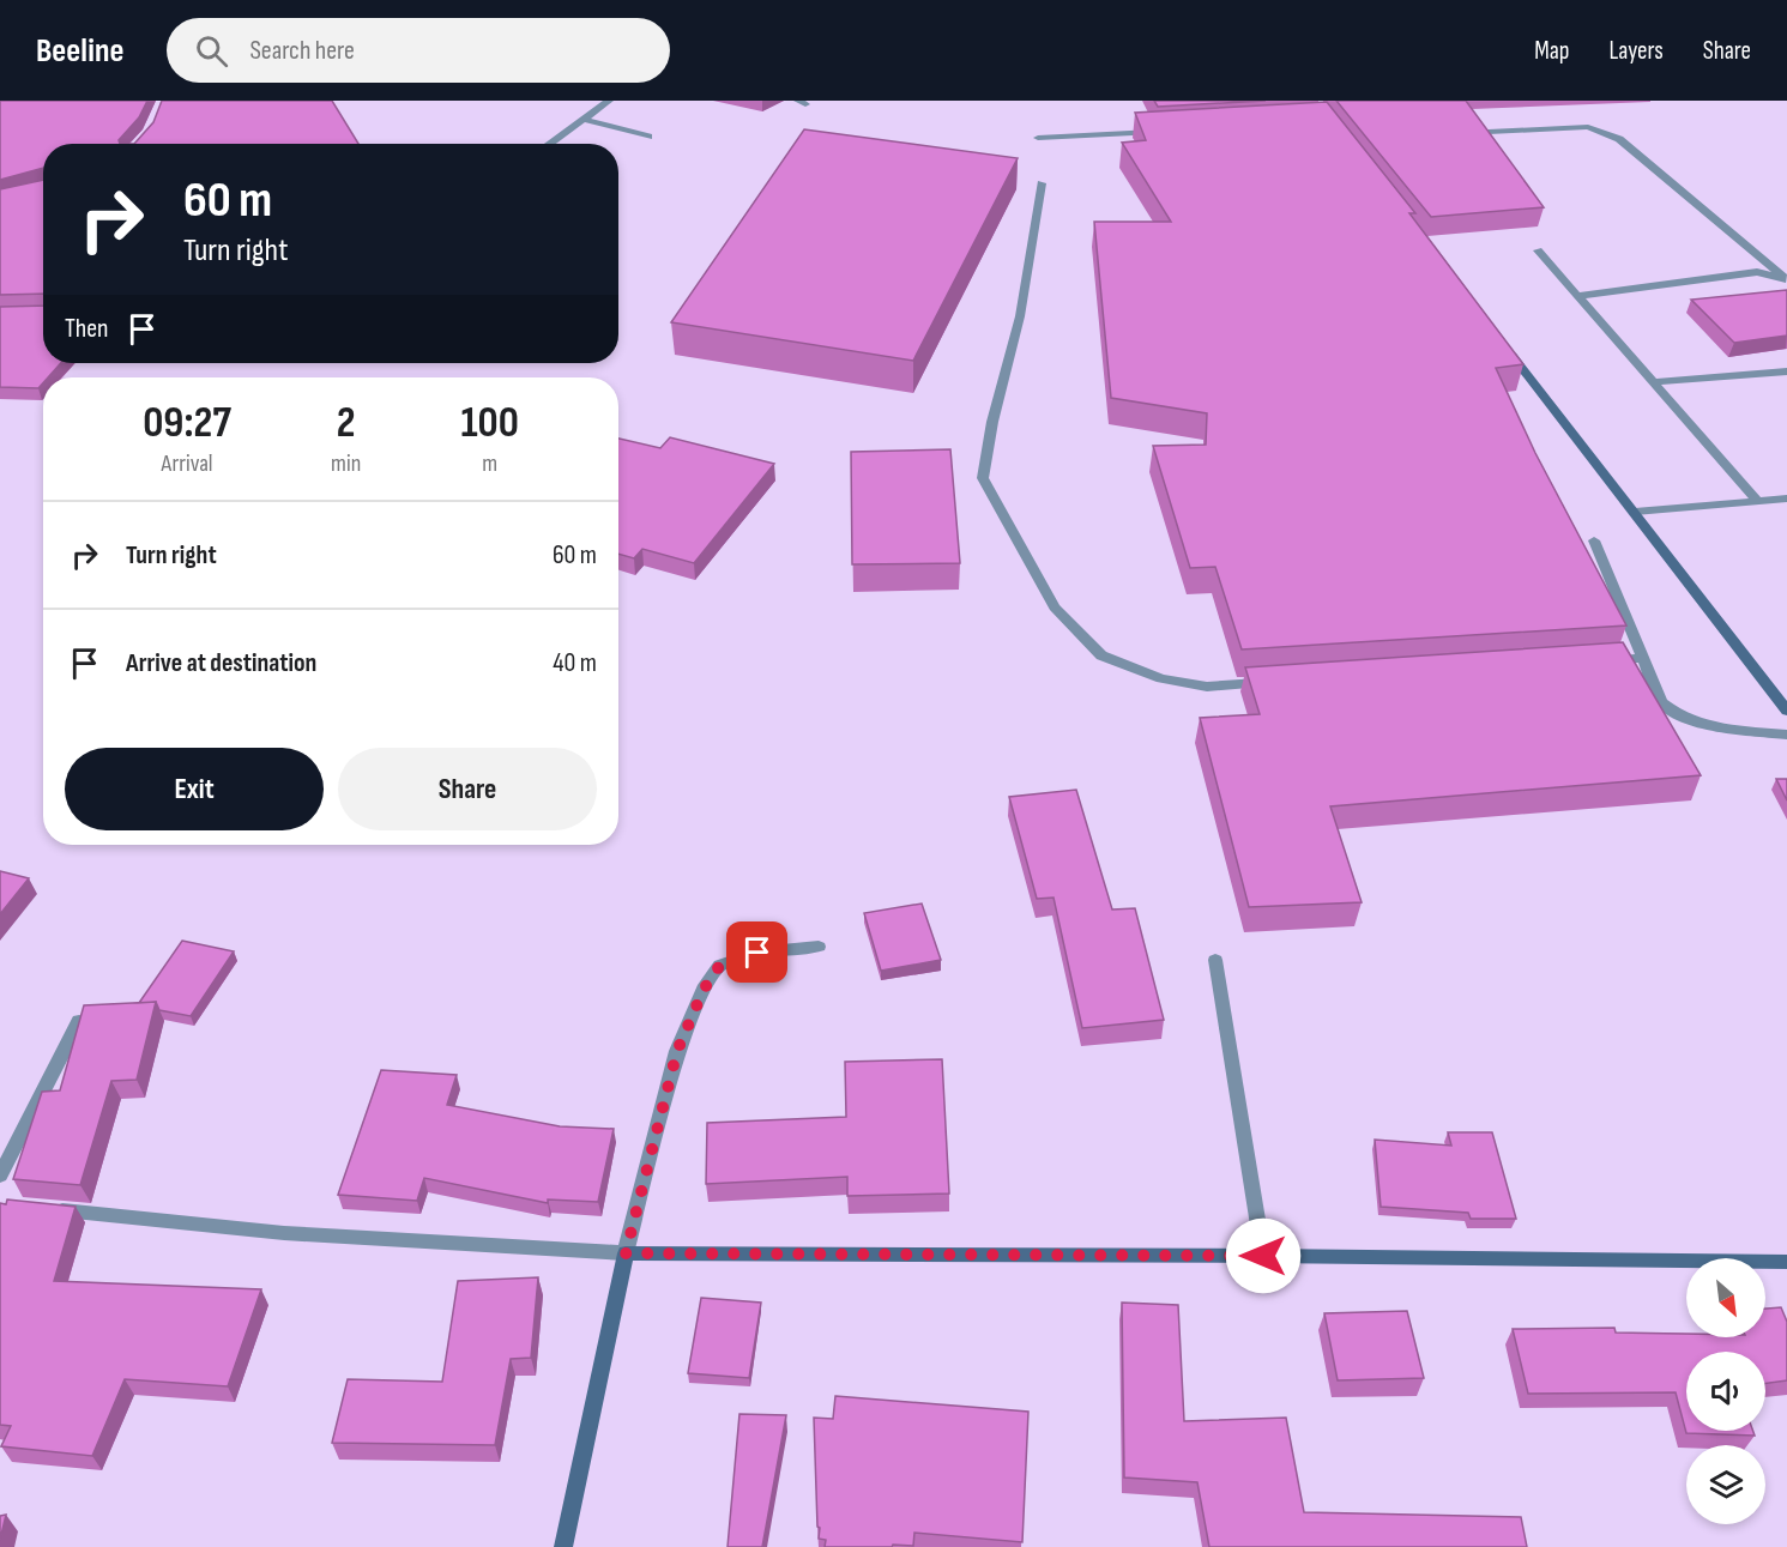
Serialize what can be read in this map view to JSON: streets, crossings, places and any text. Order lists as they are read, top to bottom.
{
  "north": "bottom right",
  "page": {
    "header": "Beeline",
    "search": "Search here",
    "nav": ["Map", "Layers", "Share"],
    "turn": ["60 m", "Turn right"],
    "then": "Then",
    "eta": [
      "09:27",
      "Arrival",
      "2",
      "min",
      "100",
      "m"
    ],
    "list": [
      {
        "name": "Turn right",
        "value": "60 m"
      },
      {
        "name": "Arrive at destination",
        "value": "40 m"
      }
    ],
    "buttons": ["Exit", "Share"]
  }
}
